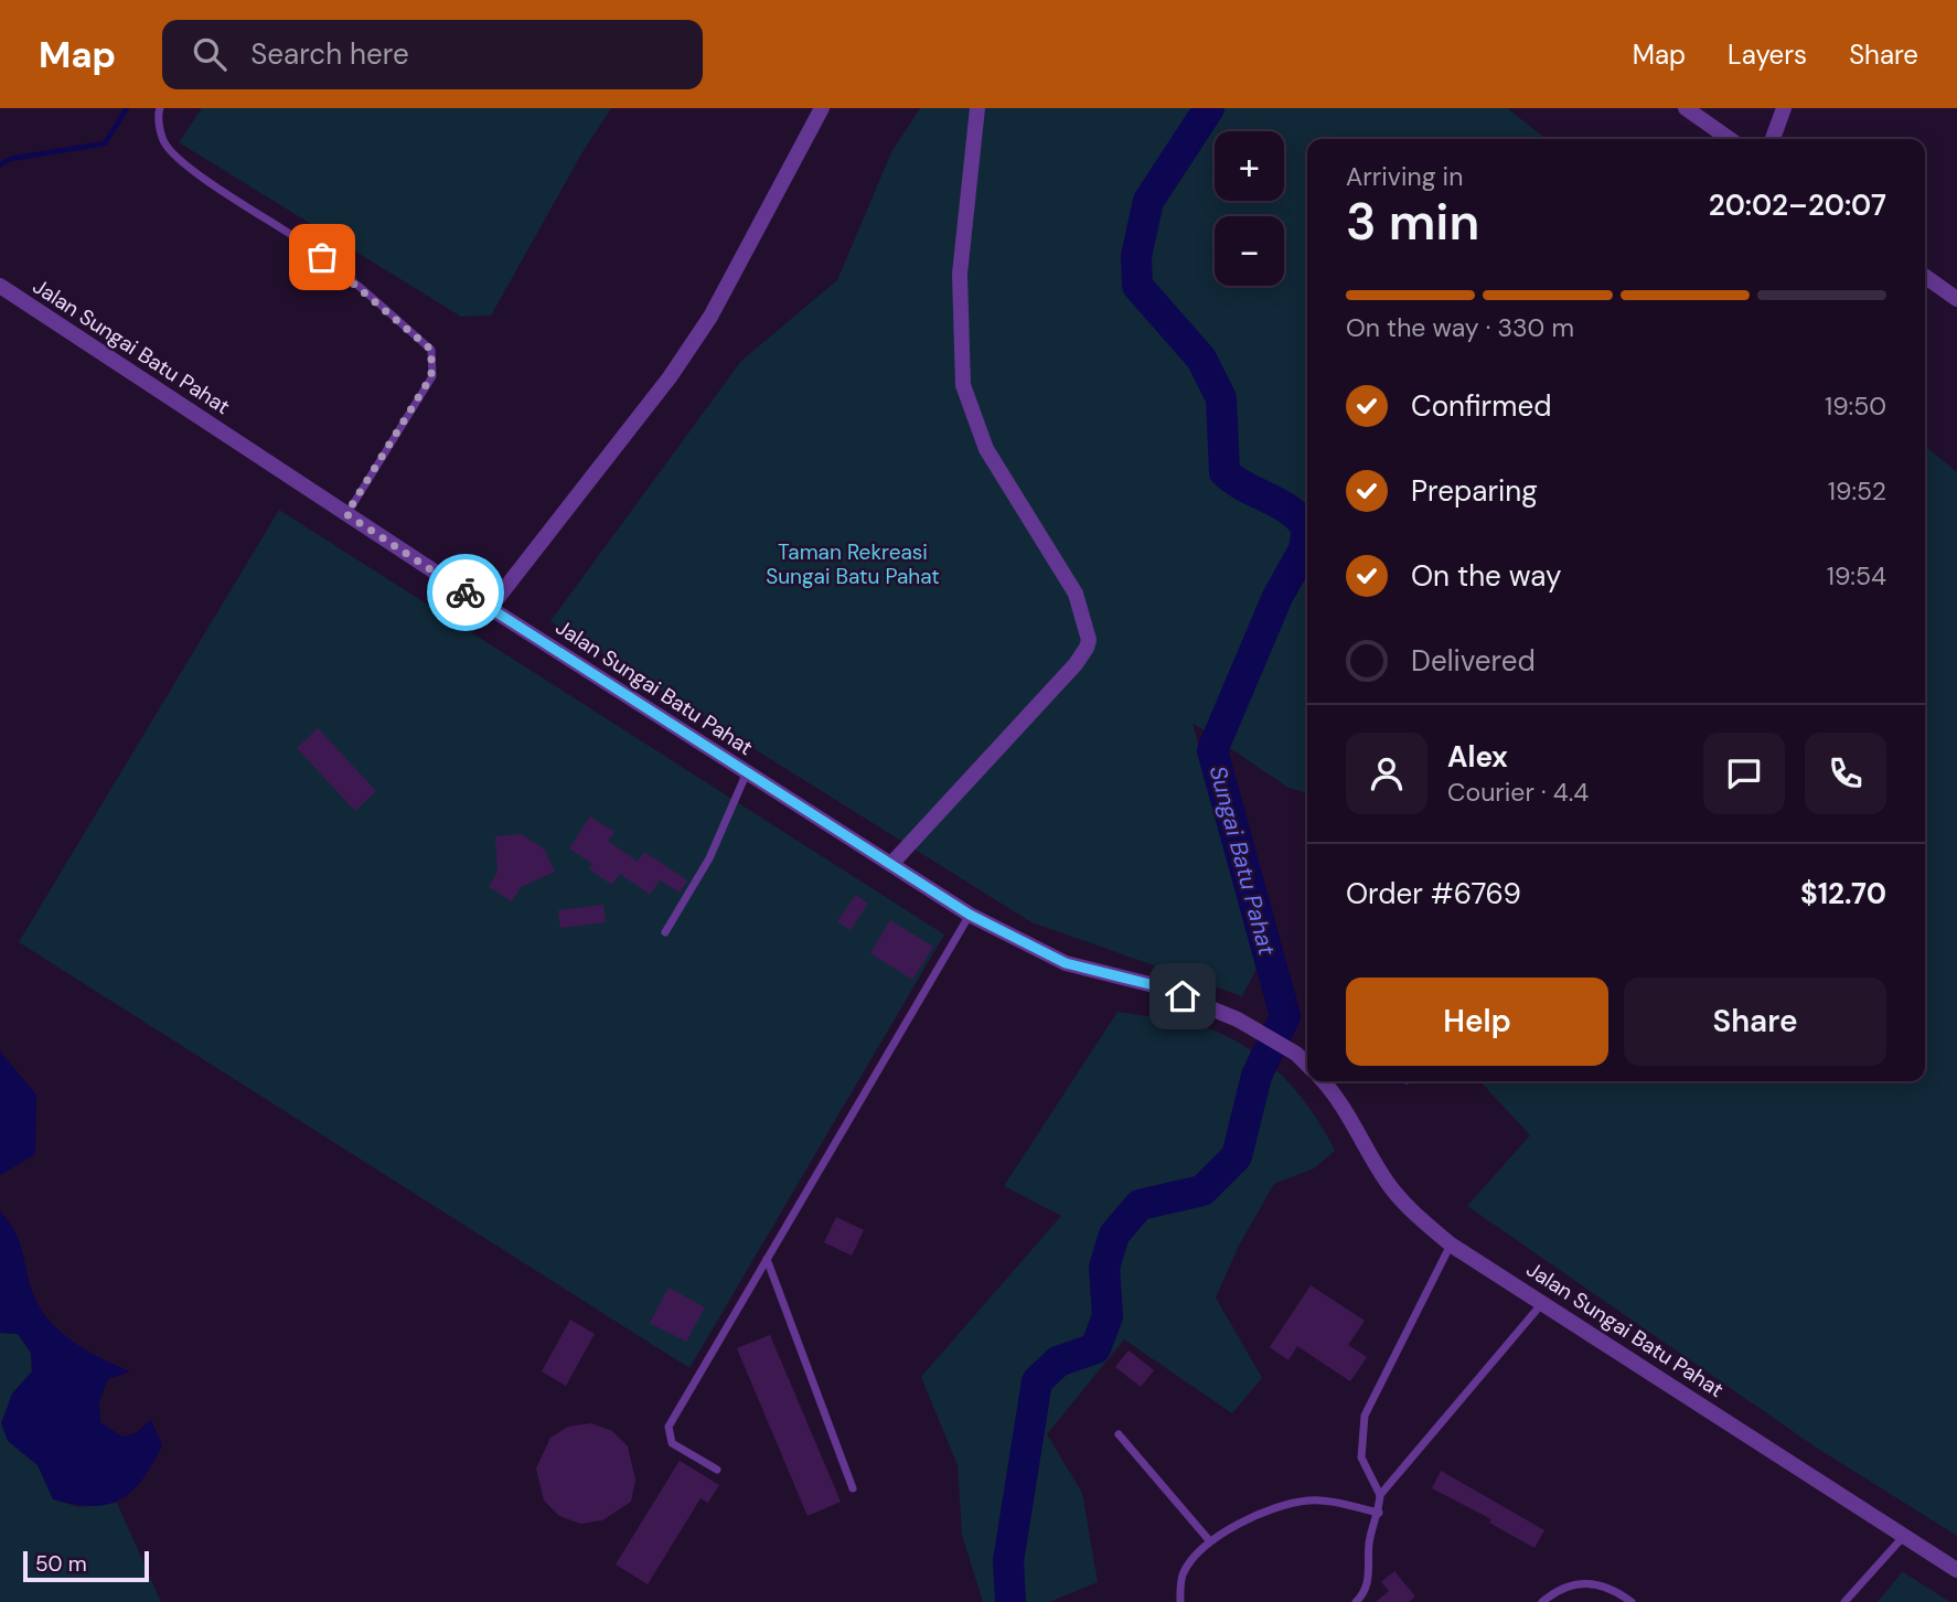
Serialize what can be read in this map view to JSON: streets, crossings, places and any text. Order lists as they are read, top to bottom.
{
  "streets": {
    "street": ["Jalan Sungai Batu Pahat"]
  },
  "water": ["Sungai Batu Pahat"],
  "parks": ["Taman Rekreasi Sungai Batu Pahat"],
  "scale_bar": "50 m",
  "page": {
    "header": "Map",
    "search": "Search here",
    "nav": ["Map", "Layers", "Share"],
    "map_buttons": ["+", "−"],
    "heading": ["3 min", "Arriving in", "20:02–20:07"],
    "panel": [
      "Alex",
      "Courier · 4.4",
      "Order #6769",
      "$12.70"
    ],
    "bar": "On the way · 330 m",
    "list": [
      ["Confirmed", "19:50"],
      ["Preparing", "19:52"],
      ["On the way", "19:54"],
      "Delivered"
    ],
    "buttons": ["Help", "Share"],
    "scale": "50 m"
  }
}
